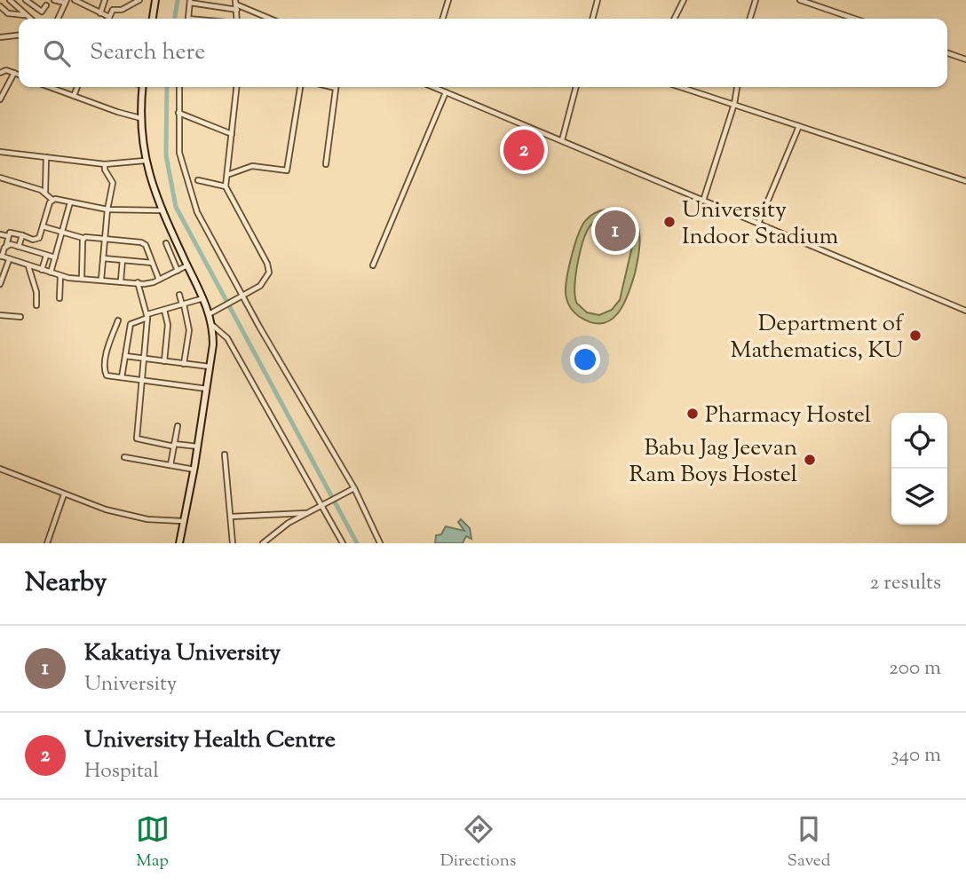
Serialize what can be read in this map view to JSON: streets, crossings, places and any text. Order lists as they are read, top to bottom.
{
  "places": [
    "University Indoor Stadium",
    "Department of Mathematics, KU",
    "Pharmacy Hostel",
    "Babu Jag Jeevan Ram Boys Hostel"
  ],
  "page": {
    "search": "Search here",
    "pins": ["2", "1"],
    "heading": ["Nearby", "2 results"],
    "list": [
      {
        "mark": "1",
        "name": "Kakatiya University",
        "note": "University",
        "value": "200 m"
      },
      {
        "mark": "2",
        "name": "University Health Centre",
        "note": "Hospital",
        "value": "340 m"
      }
    ],
    "nav": ["Map", "Directions", "Saved"]
  }
}
